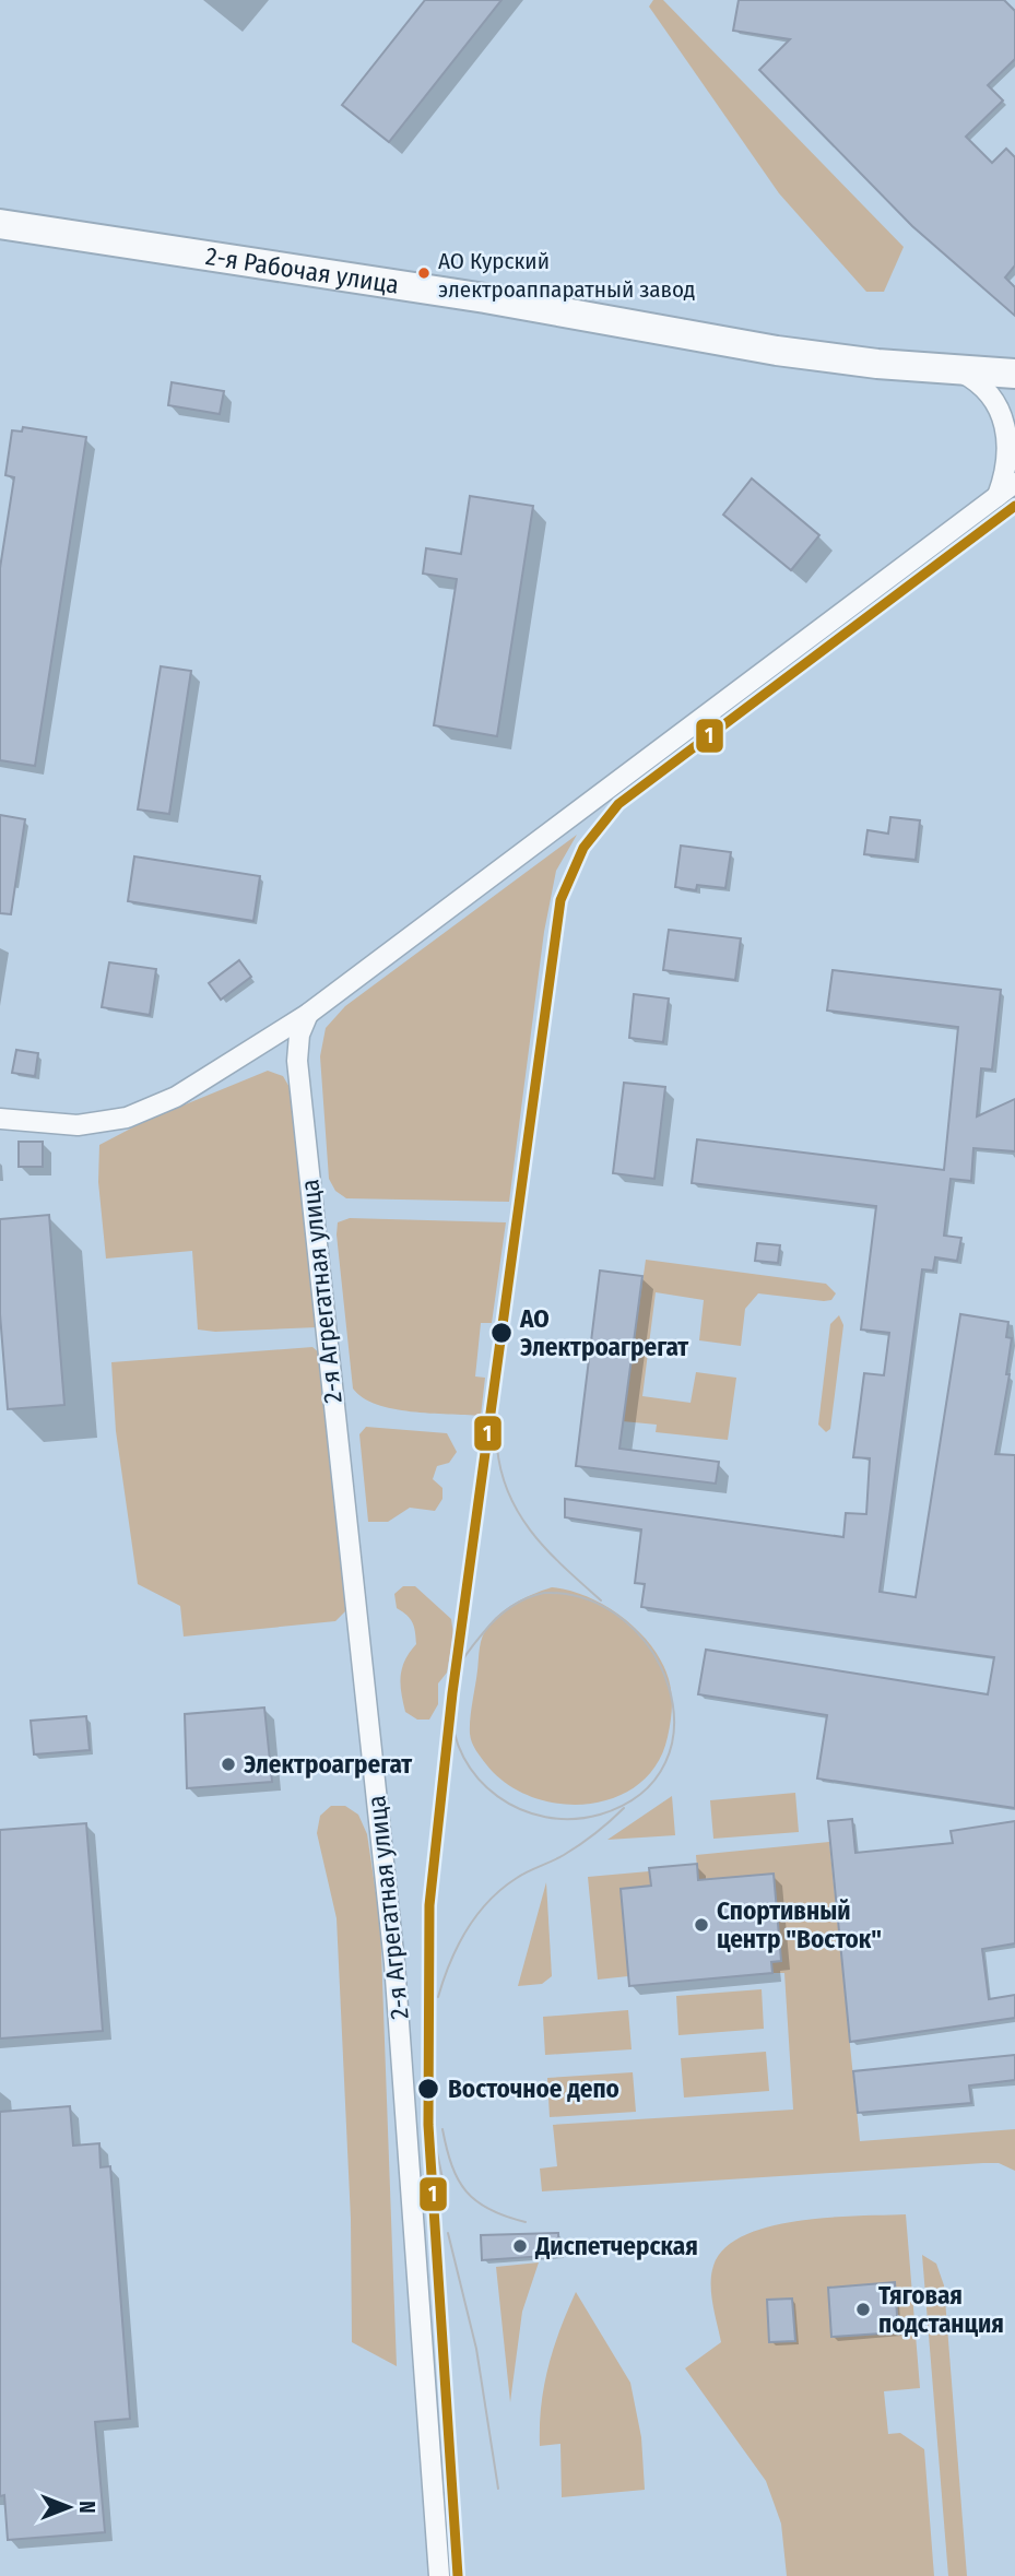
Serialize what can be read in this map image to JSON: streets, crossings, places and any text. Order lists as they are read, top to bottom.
{
  "streets": {
    "main road": ["2-я Рабочая улица"],
    "street": ["2-я Агрегатная улица"]
  },
  "places": [
    "АО Курский электроаппаратный завод",
    "АО Электроагрегат",
    "Электроагрегат",
    "Спортивный центр \"Восток\"",
    "Восточное депо",
    "Диспетчерская",
    "Тяговая подстанция"
  ],
  "lines": ["transit line 1"],
  "north": "right"
}
